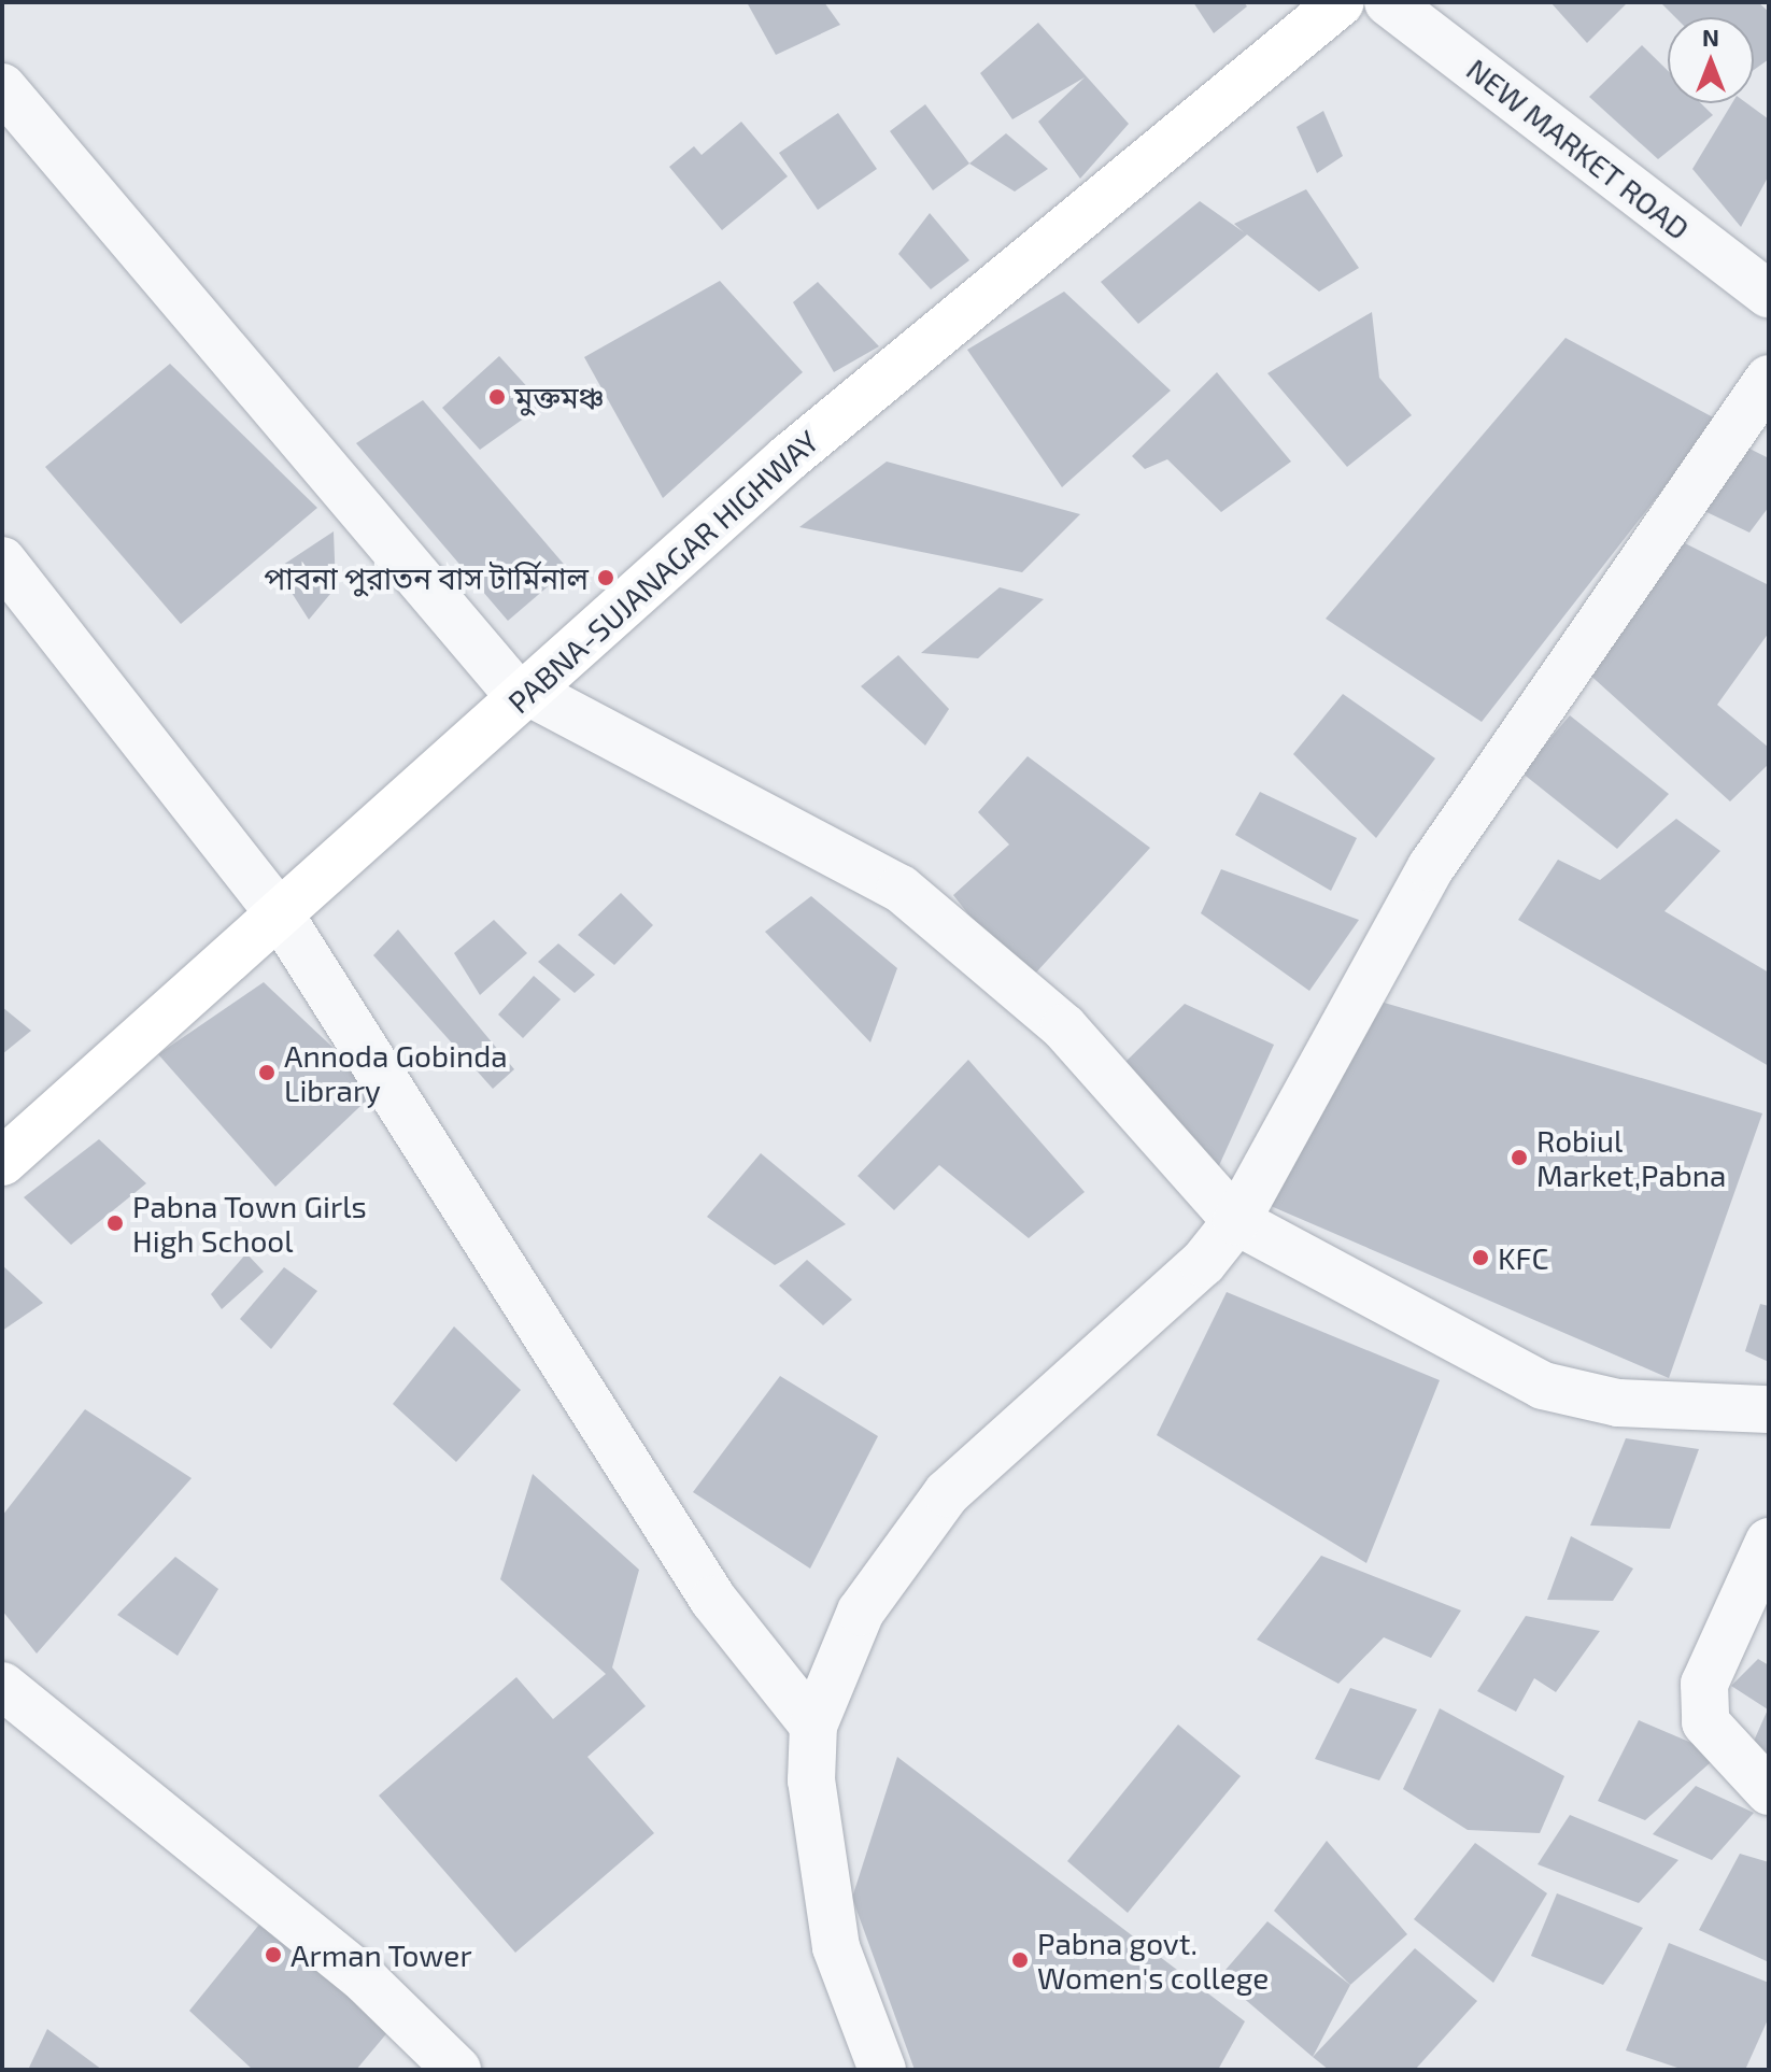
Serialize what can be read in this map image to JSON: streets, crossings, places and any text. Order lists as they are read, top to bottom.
{
  "streets": {
    "highway": ["PABNA-SUJANAGAR HIGHWAY"],
    "street": ["NEW MARKET ROAD"]
  },
  "places": [
    "মুক্তমঞ্চ",
    "পাবনা পুরাতন বাস টার্মিনাল",
    "Annoda Gobinda Library",
    "Robiul Market,Pabna",
    "Pabna Town Girls High School",
    "KFC",
    "Arman Tower",
    "Pabna govt. Women's college"
  ],
  "north": "top"
}
